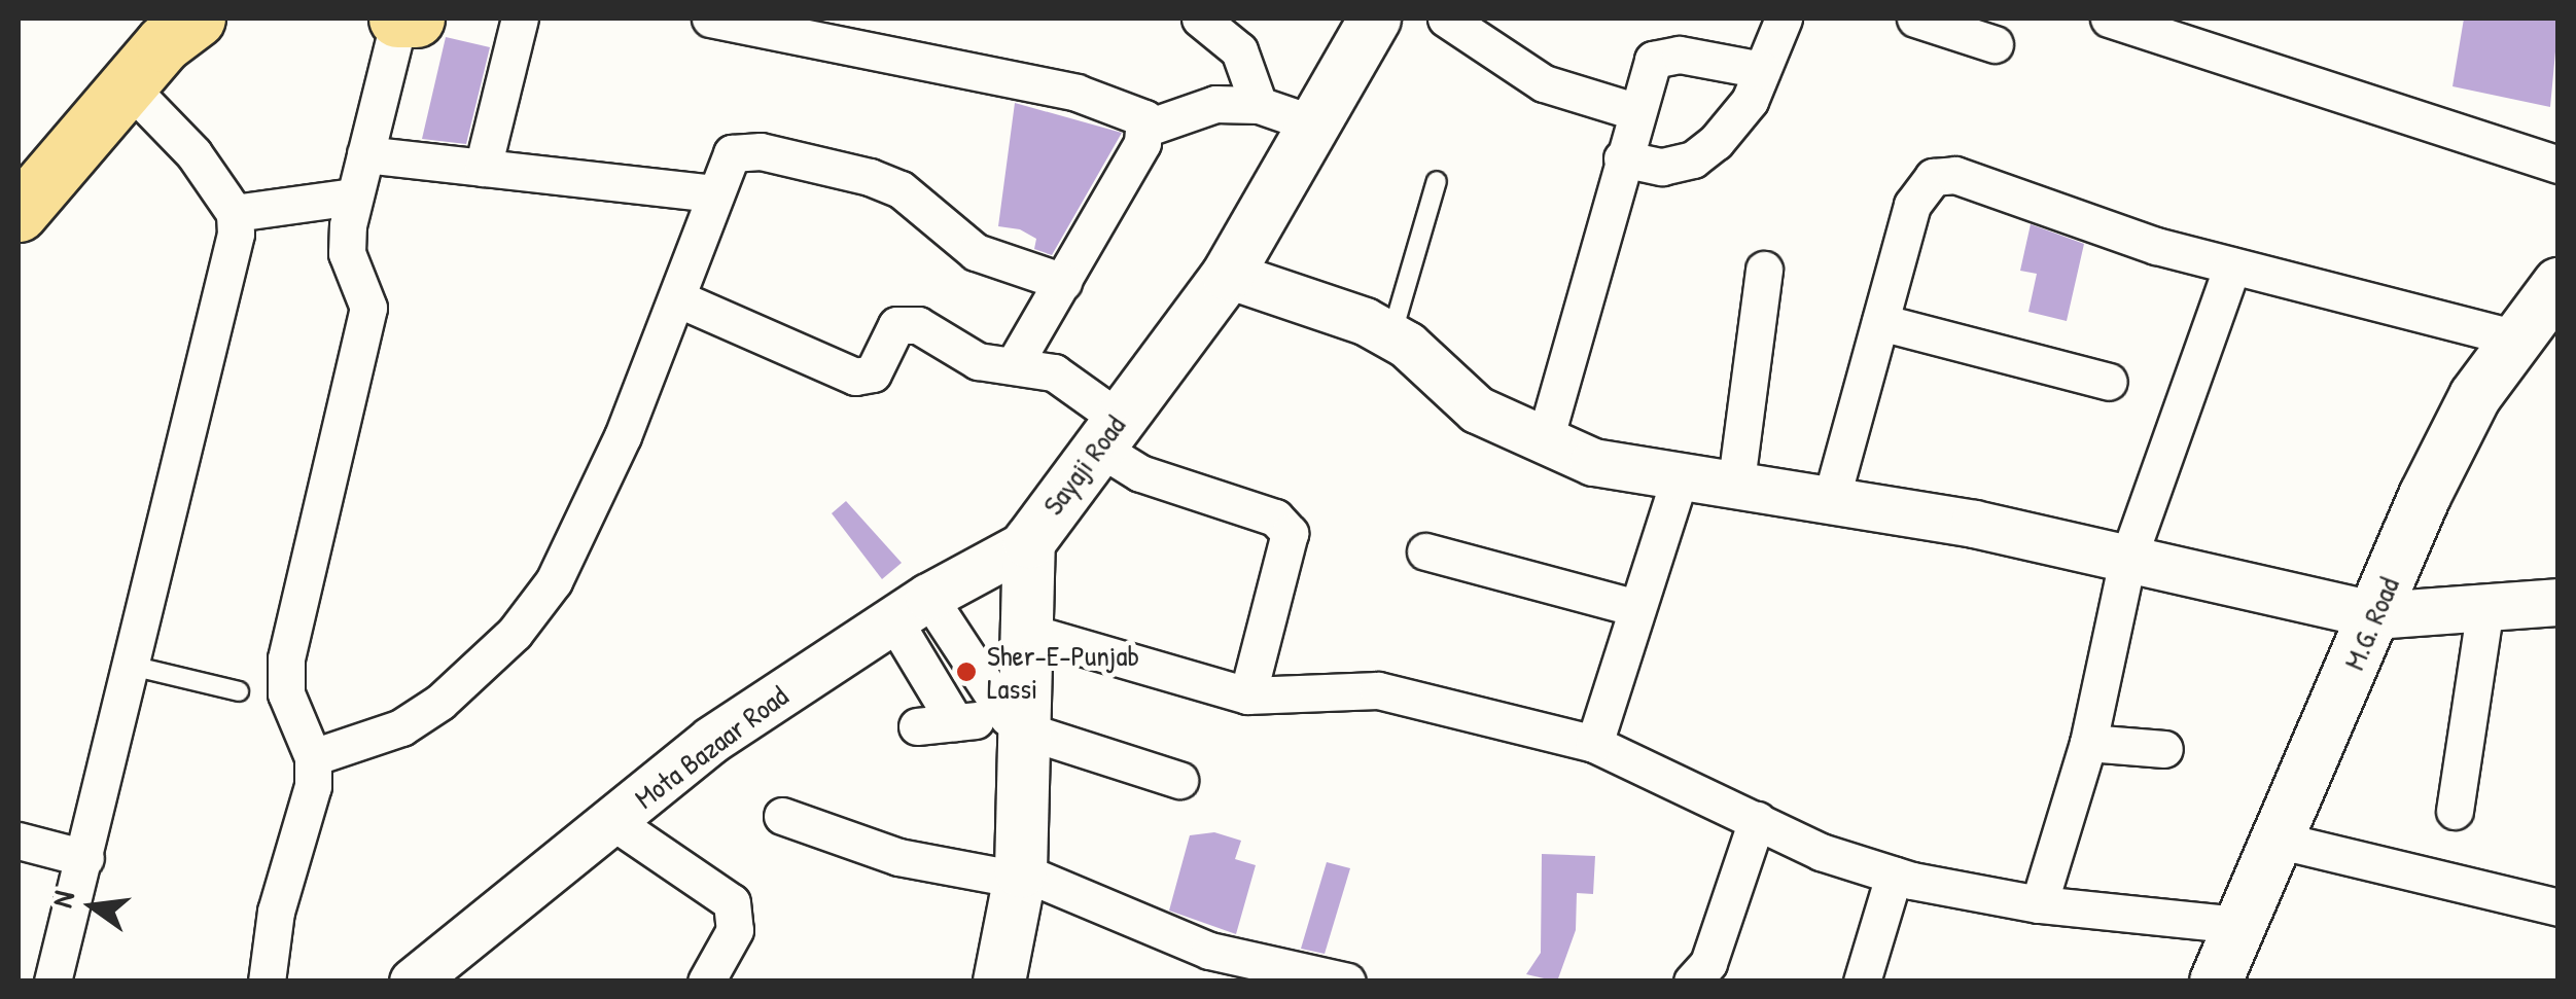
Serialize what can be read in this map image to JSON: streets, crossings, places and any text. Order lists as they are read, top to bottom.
{
  "streets": {
    "main road": ["Sayaji Road", "M.G. Road"],
    "street": ["Mota Bazaar Road"]
  },
  "crossings": [
    ["Sayaji Road", "Mota Bazaar Road"]
  ],
  "places": ["Sher-E-Punjab Lassi"],
  "north": "left"
}
